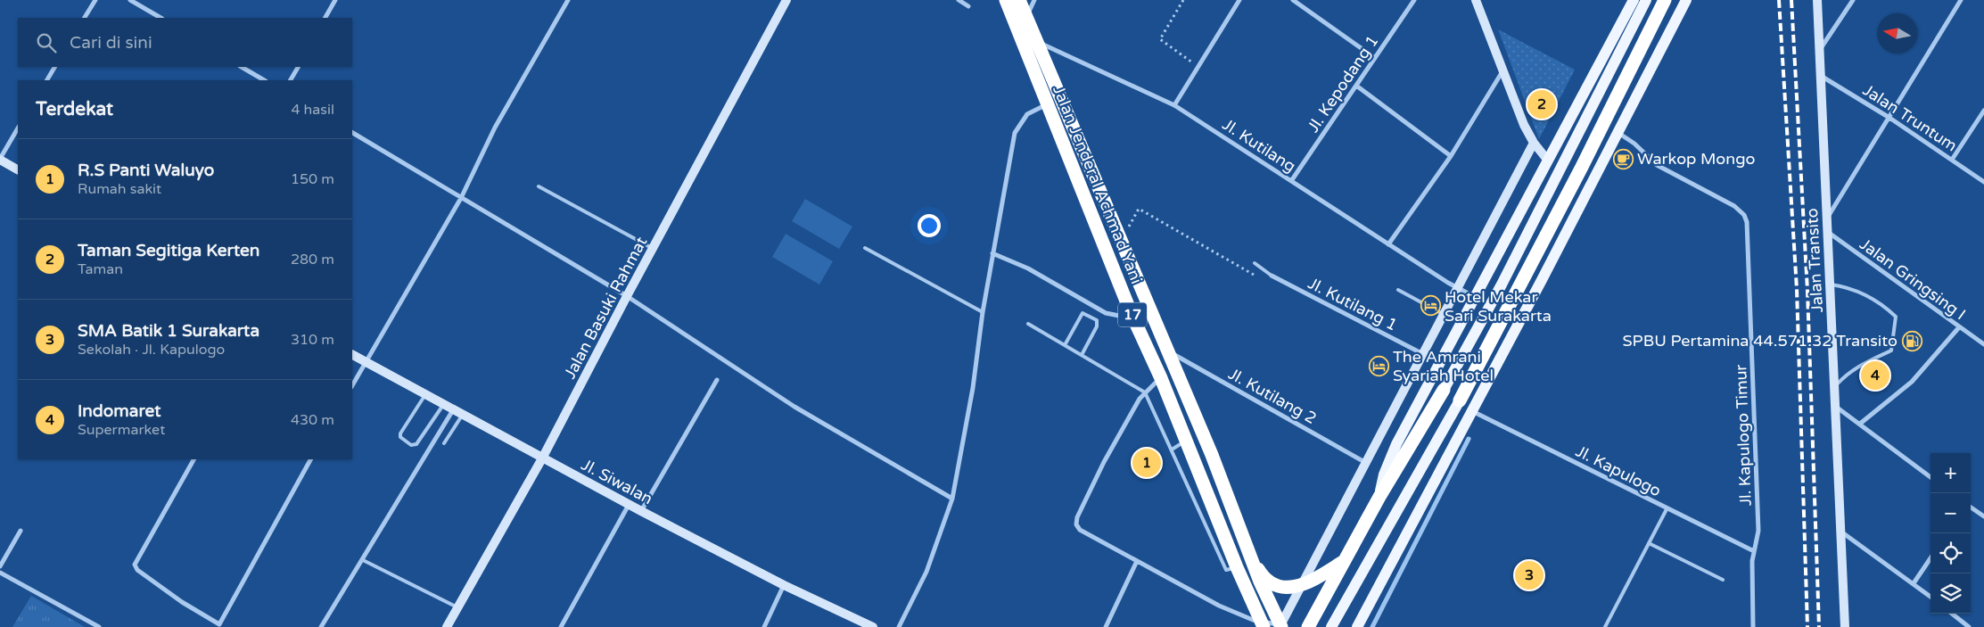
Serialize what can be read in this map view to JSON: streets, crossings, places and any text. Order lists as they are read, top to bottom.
{
  "streets": {
    "highway": ["Jalan Jenderal Achmad Yani", "17"],
    "street": [
      "Jl. Kepodang 1",
      "Jalan Truntum",
      "Jl. Kutilang",
      "Jalan Transito",
      "Jalan Gringsing I",
      "Jl. Kutilang 1",
      "Jalan Basuki Rahmat",
      "Jl. Kutilang 2",
      "Jl. Kapulogo Timur",
      "Jl. Kapulogo",
      "Jl. Siwalan"
    ]
  },
  "crossings": [
    ["Jl. Kepodang 1", "Jl. Kutilang"],
    ["Jalan Truntum", "Jalan Transito"],
    ["Jl. Kutilang", "Jalan Jenderal Achmad Yani"],
    ["Jalan Jenderal Achmad Yani", "Jl. Kutilang 2"],
    ["Jalan Transito", "Jalan Gringsing I"],
    ["Jalan Basuki Rahmat", "Jl. Siwalan"],
    ["Jl. Kapulogo Timur", "Jl. Kapulogo"]
  ],
  "places": {
    "cafe": ["Warkop Mongo"],
    "hotel": ["Hotel Mekar Sari Surakarta", "The Amrani Syariah Hotel"],
    "fuel station": ["SPBU Pertamina 44.571.32 Transito"]
  },
  "north": "left",
  "page": {
    "search": "Cari di sini",
    "heading": ["Terdekat", "4 hasil"],
    "pins": [
      "2",
      "4",
      "1",
      "3"
    ],
    "list": [
      {
        "mark": "1",
        "name": "R.S Panti Waluyo",
        "note": "Rumah sakit",
        "value": "150 m"
      },
      {
        "mark": "2",
        "name": "Taman Segitiga Kerten",
        "note": "Taman",
        "value": "280 m"
      },
      {
        "mark": "3",
        "name": "SMA Batik 1 Surakarta",
        "note": "Sekolah · Jl. Kapulogo",
        "value": "310 m"
      },
      {
        "mark": "4",
        "name": "Indomaret",
        "note": "Supermarket",
        "value": "430 m"
      }
    ],
    "map_buttons": ["+", "−"]
  }
}
